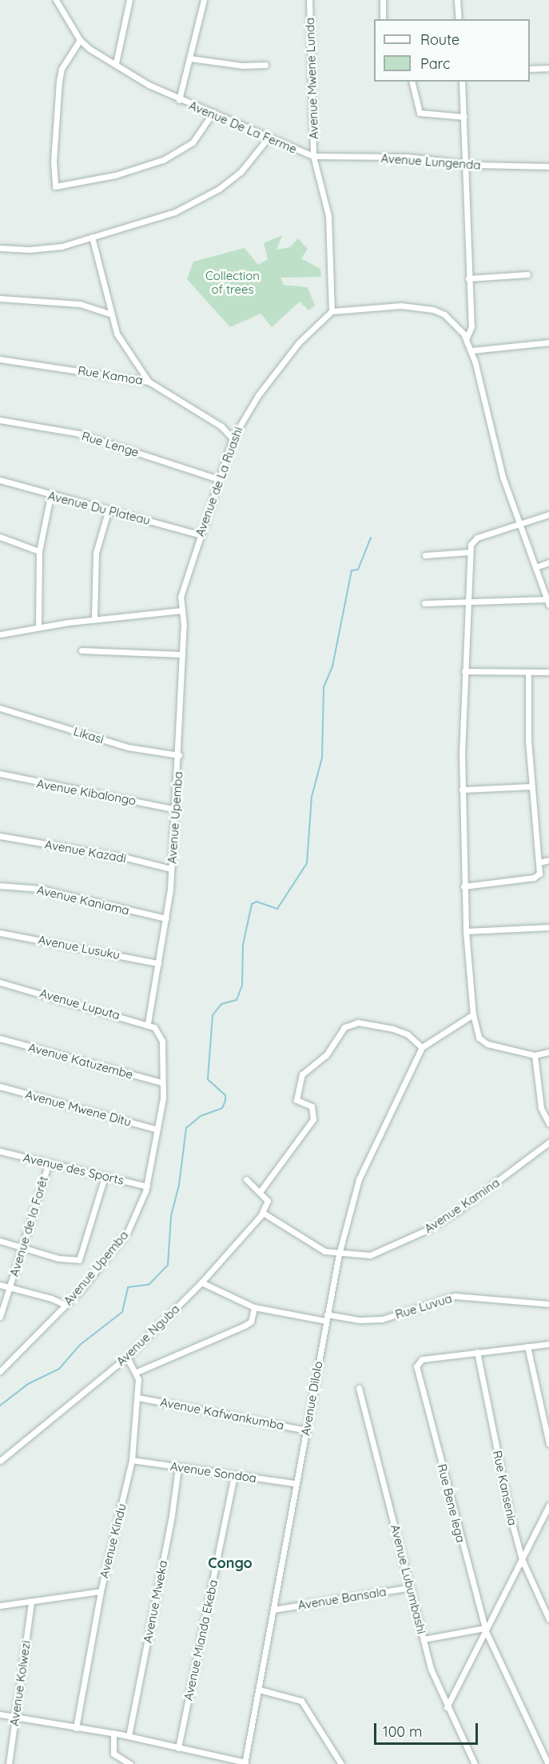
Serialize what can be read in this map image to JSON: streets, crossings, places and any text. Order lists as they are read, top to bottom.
{
  "streets": {
    "street": [
      "Avenue Mwene Lunda",
      "Avenue De La Ferme",
      "Avenue Lungenda",
      "Rue Kamoa",
      "Rue Lenge",
      "Avenue de La Ruashi",
      "Avenue Du Plateau",
      "Likasi",
      "Avenue Kibalongo",
      "Avenue Upemba",
      "Avenue Kazadi",
      "Avenue Kaniama",
      "Avenue Lusuku",
      "Avenue Luputa",
      "Avenue Katuzembe",
      "Avenue Mwene Ditu",
      "Avenue des Sports",
      "Avenue Kamina",
      "Avenue de la Forêt",
      "Rue Luvua",
      "Avenue Nguba",
      "Avenue Dilolo",
      "Avenue Kafwankumba",
      "Avenue Sondoa",
      "Rue Kansenia",
      "Rue Bene lega",
      "Avenue Kindu",
      "Avenue Lubumbashi",
      "Avenue Bansala",
      "Avenue Mweka",
      "Avenue Mianda Ekeba",
      "Avenue Kolwezi"
    ]
  },
  "crossings": [
    ["Avenue Mwene Lunda", "Avenue De La Ferme"],
    ["Avenue Mwene Lunda", "Avenue Lungenda"],
    ["Avenue De La Ferme", "Avenue Lungenda"],
    ["Rue Kamoa", "Avenue de La Ruashi"],
    ["Rue Lenge", "Avenue de La Ruashi"],
    ["Avenue de La Ruashi", "Avenue Du Plateau"],
    ["Avenue de La Ruashi", "Avenue Upemba"],
    ["Likasi", "Avenue Upemba"],
    ["Avenue Kibalongo", "Avenue Upemba"],
    ["Avenue Upemba", "Avenue Kazadi"],
    ["Avenue Upemba", "Avenue Kaniama"],
    ["Avenue Upemba", "Avenue Lusuku"],
    ["Avenue Upemba", "Avenue Luputa"],
    ["Avenue Upemba", "Avenue Katuzembe"],
    ["Avenue Upemba", "Avenue Mwene Ditu"],
    ["Avenue Upemba", "Avenue des Sports"],
    ["Avenue des Sports", "Avenue de la Forêt"],
    ["Avenue Kamina", "Avenue Nguba"],
    ["Avenue Kamina", "Avenue Dilolo"],
    ["Rue Luvua", "Avenue Nguba"],
    ["Rue Luvua", "Avenue Dilolo"],
    ["Avenue Nguba", "Avenue Kindu"],
    ["Avenue Dilolo", "Avenue Kafwankumba"],
    ["Avenue Dilolo", "Avenue Sondoa"],
    ["Avenue Dilolo", "Avenue Bansala"],
    ["Avenue Kafwankumba", "Avenue Kindu"],
    ["Avenue Sondoa", "Avenue Kindu"],
    ["Avenue Sondoa", "Avenue Mweka"],
    ["Avenue Sondoa", "Avenue Mianda Ekeba"],
    ["Rue Kansenia", "Rue Bene lega"],
    ["Avenue Lubumbashi", "Avenue Bansala"]
  ],
  "districts": ["Congo"],
  "parks": ["Collection of trees"],
  "legend": ["Route", "Parc"],
  "scale_bar": "100 m"
}
